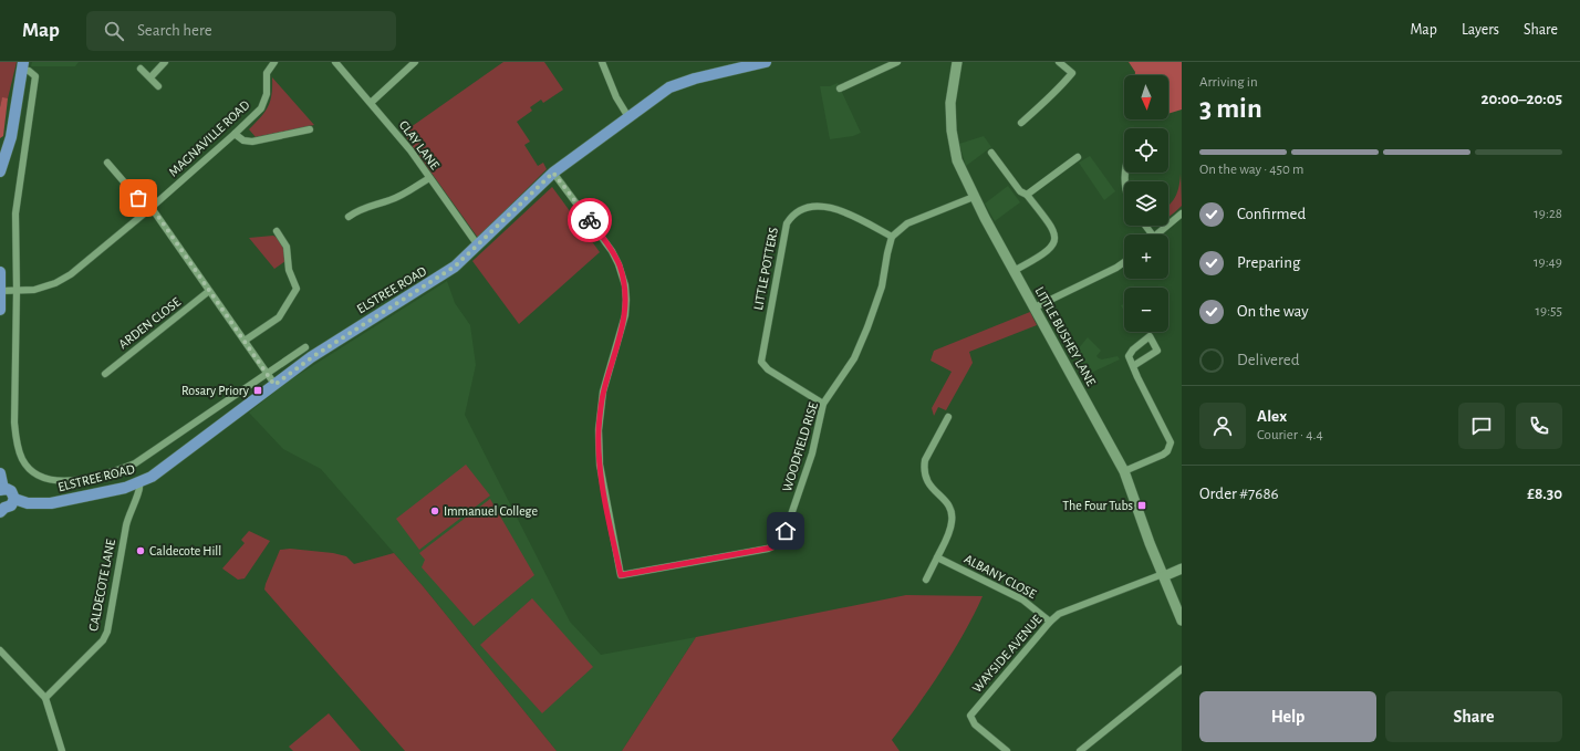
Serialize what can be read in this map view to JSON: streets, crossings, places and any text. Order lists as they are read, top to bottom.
{
  "streets": {
    "main road": ["ELSTREE ROAD"],
    "street": [
      "MAGNAVILLE ROAD",
      "CLAY LANE",
      "LITTLE POTTERS",
      "ARDEN CLOSE",
      "LITTLE BUSHEY LANE",
      "WOODFIELD RISE",
      "ALBANY CLOSE",
      "CALDECOTE LANE",
      "WAYSIDE AVENUE"
    ]
  },
  "crossings": [
    ["CLAY LANE", "ELSTREE ROAD"],
    ["LITTLE POTTERS", "WOODFIELD RISE"],
    ["ELSTREE ROAD", "WOODFIELD RISE"],
    ["ELSTREE ROAD", "CALDECOTE LANE"],
    ["LITTLE BUSHEY LANE", "WAYSIDE AVENUE"],
    ["ALBANY CLOSE", "WAYSIDE AVENUE"]
  ],
  "places": {
    "transit": ["Rosary Priory", "The Four Tubs"],
    "other": ["Immanuel College", "Caldecote Hill"]
  },
  "north": "bottom",
  "page": {
    "header": "Map",
    "search": "Search here",
    "nav": ["Map", "Layers", "Share"],
    "heading": ["3 min", "Arriving in", "20:00–20:05"],
    "panel": [
      "Alex",
      "Courier · 4.4",
      "Order #7686",
      "£8.30"
    ],
    "map_buttons": ["+", "−"],
    "bar": "On the way · 450 m",
    "list": [
      ["Confirmed", "19:28"],
      ["Preparing", "19:49"],
      ["On the way", "19:55"],
      "Delivered"
    ],
    "buttons": ["Help", "Share"]
  }
}
